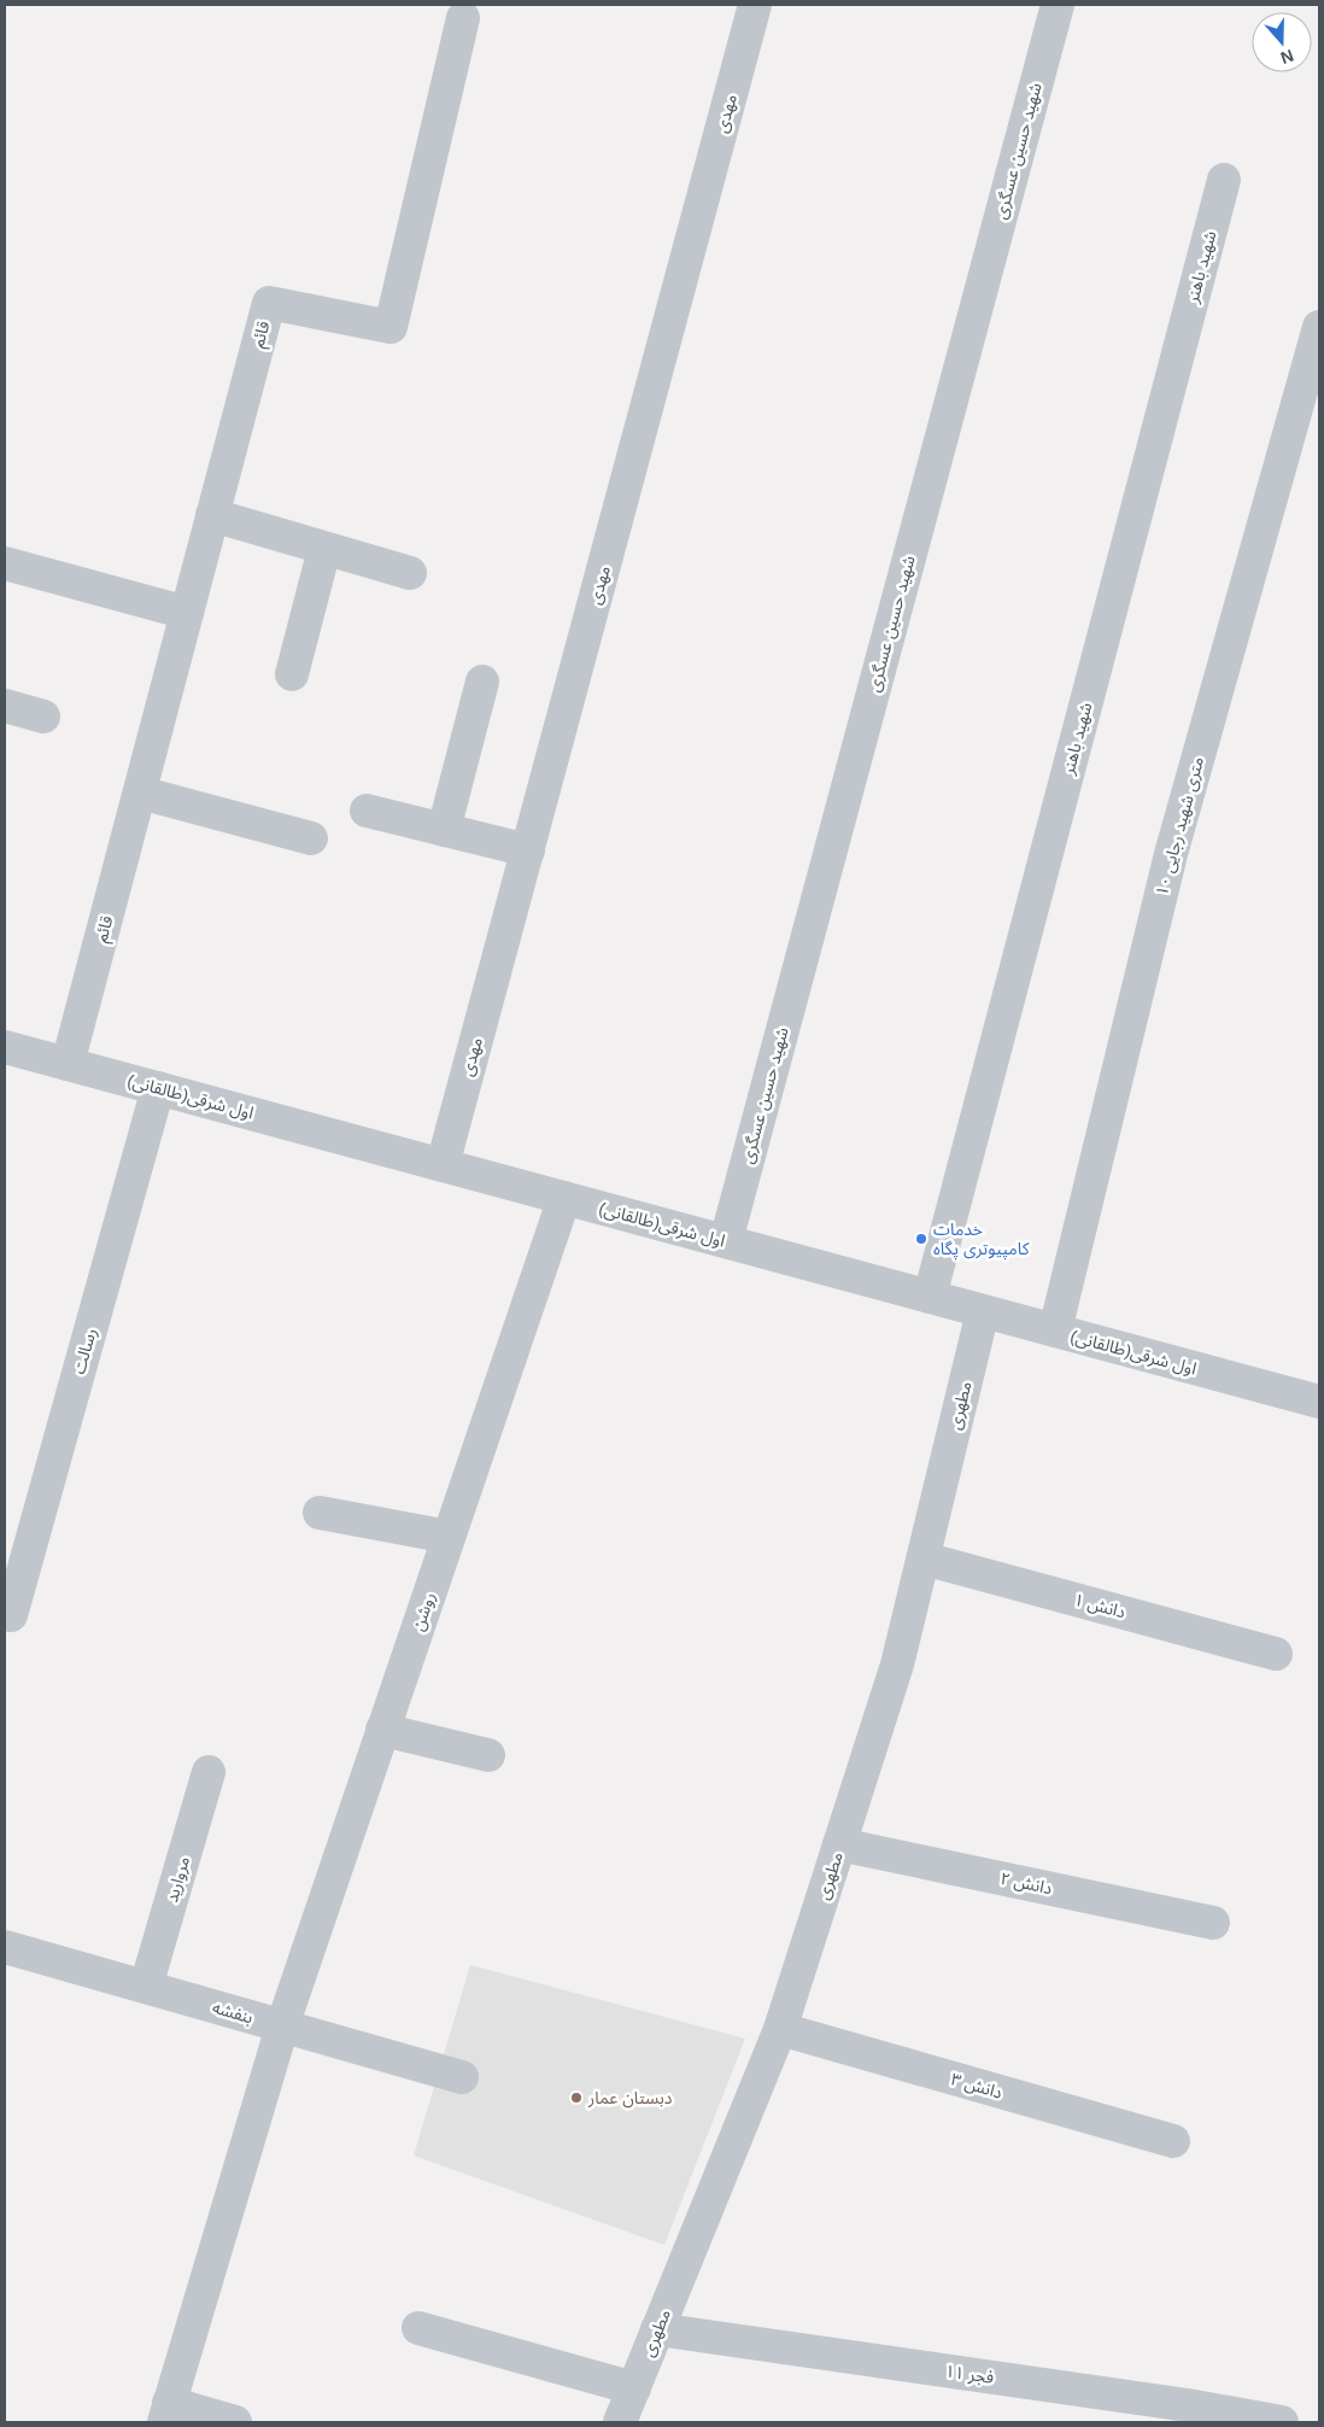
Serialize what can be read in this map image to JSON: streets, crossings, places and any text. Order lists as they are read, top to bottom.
{
  "streets": {
    "street": [
      "مهدی",
      "شهید حسین عسگری",
      "شهید باهنر",
      "قائم",
      "۱۰ متری شهید رجایی",
      "اول شرقی(طالقانی)",
      "رسالت",
      "مطهری",
      "دانش ۱",
      "روشن",
      "مروارید",
      "دانش ۲",
      "بنفشه",
      "دانش ۳",
      "فجر ۱۱"
    ]
  },
  "crossings": [
    ["مهدی", "اول شرقی(طالقانی)"],
    ["شهید حسین عسگری", "اول شرقی(طالقانی)"],
    ["شهید باهنر", "اول شرقی(طالقانی)"],
    ["قائم", "اول شرقی(طالقانی)"],
    ["۱۰ متری شهید رجایی", "اول شرقی(طالقانی)"],
    ["اول شرقی(طالقانی)", "رسالت"],
    ["اول شرقی(طالقانی)", "مطهری"],
    ["اول شرقی(طالقانی)", "روشن"],
    ["مطهری", "دانش ۱"],
    ["مطهری", "دانش ۲"],
    ["مطهری", "دانش ۳"],
    ["مطهری", "فجر ۱۱"],
    ["روشن", "بنفشه"],
    ["مروارید", "بنفشه"]
  ],
  "places": ["خدمات کامپیوتری پگاه", "دبستان عمار"],
  "north": "bottom"
}
